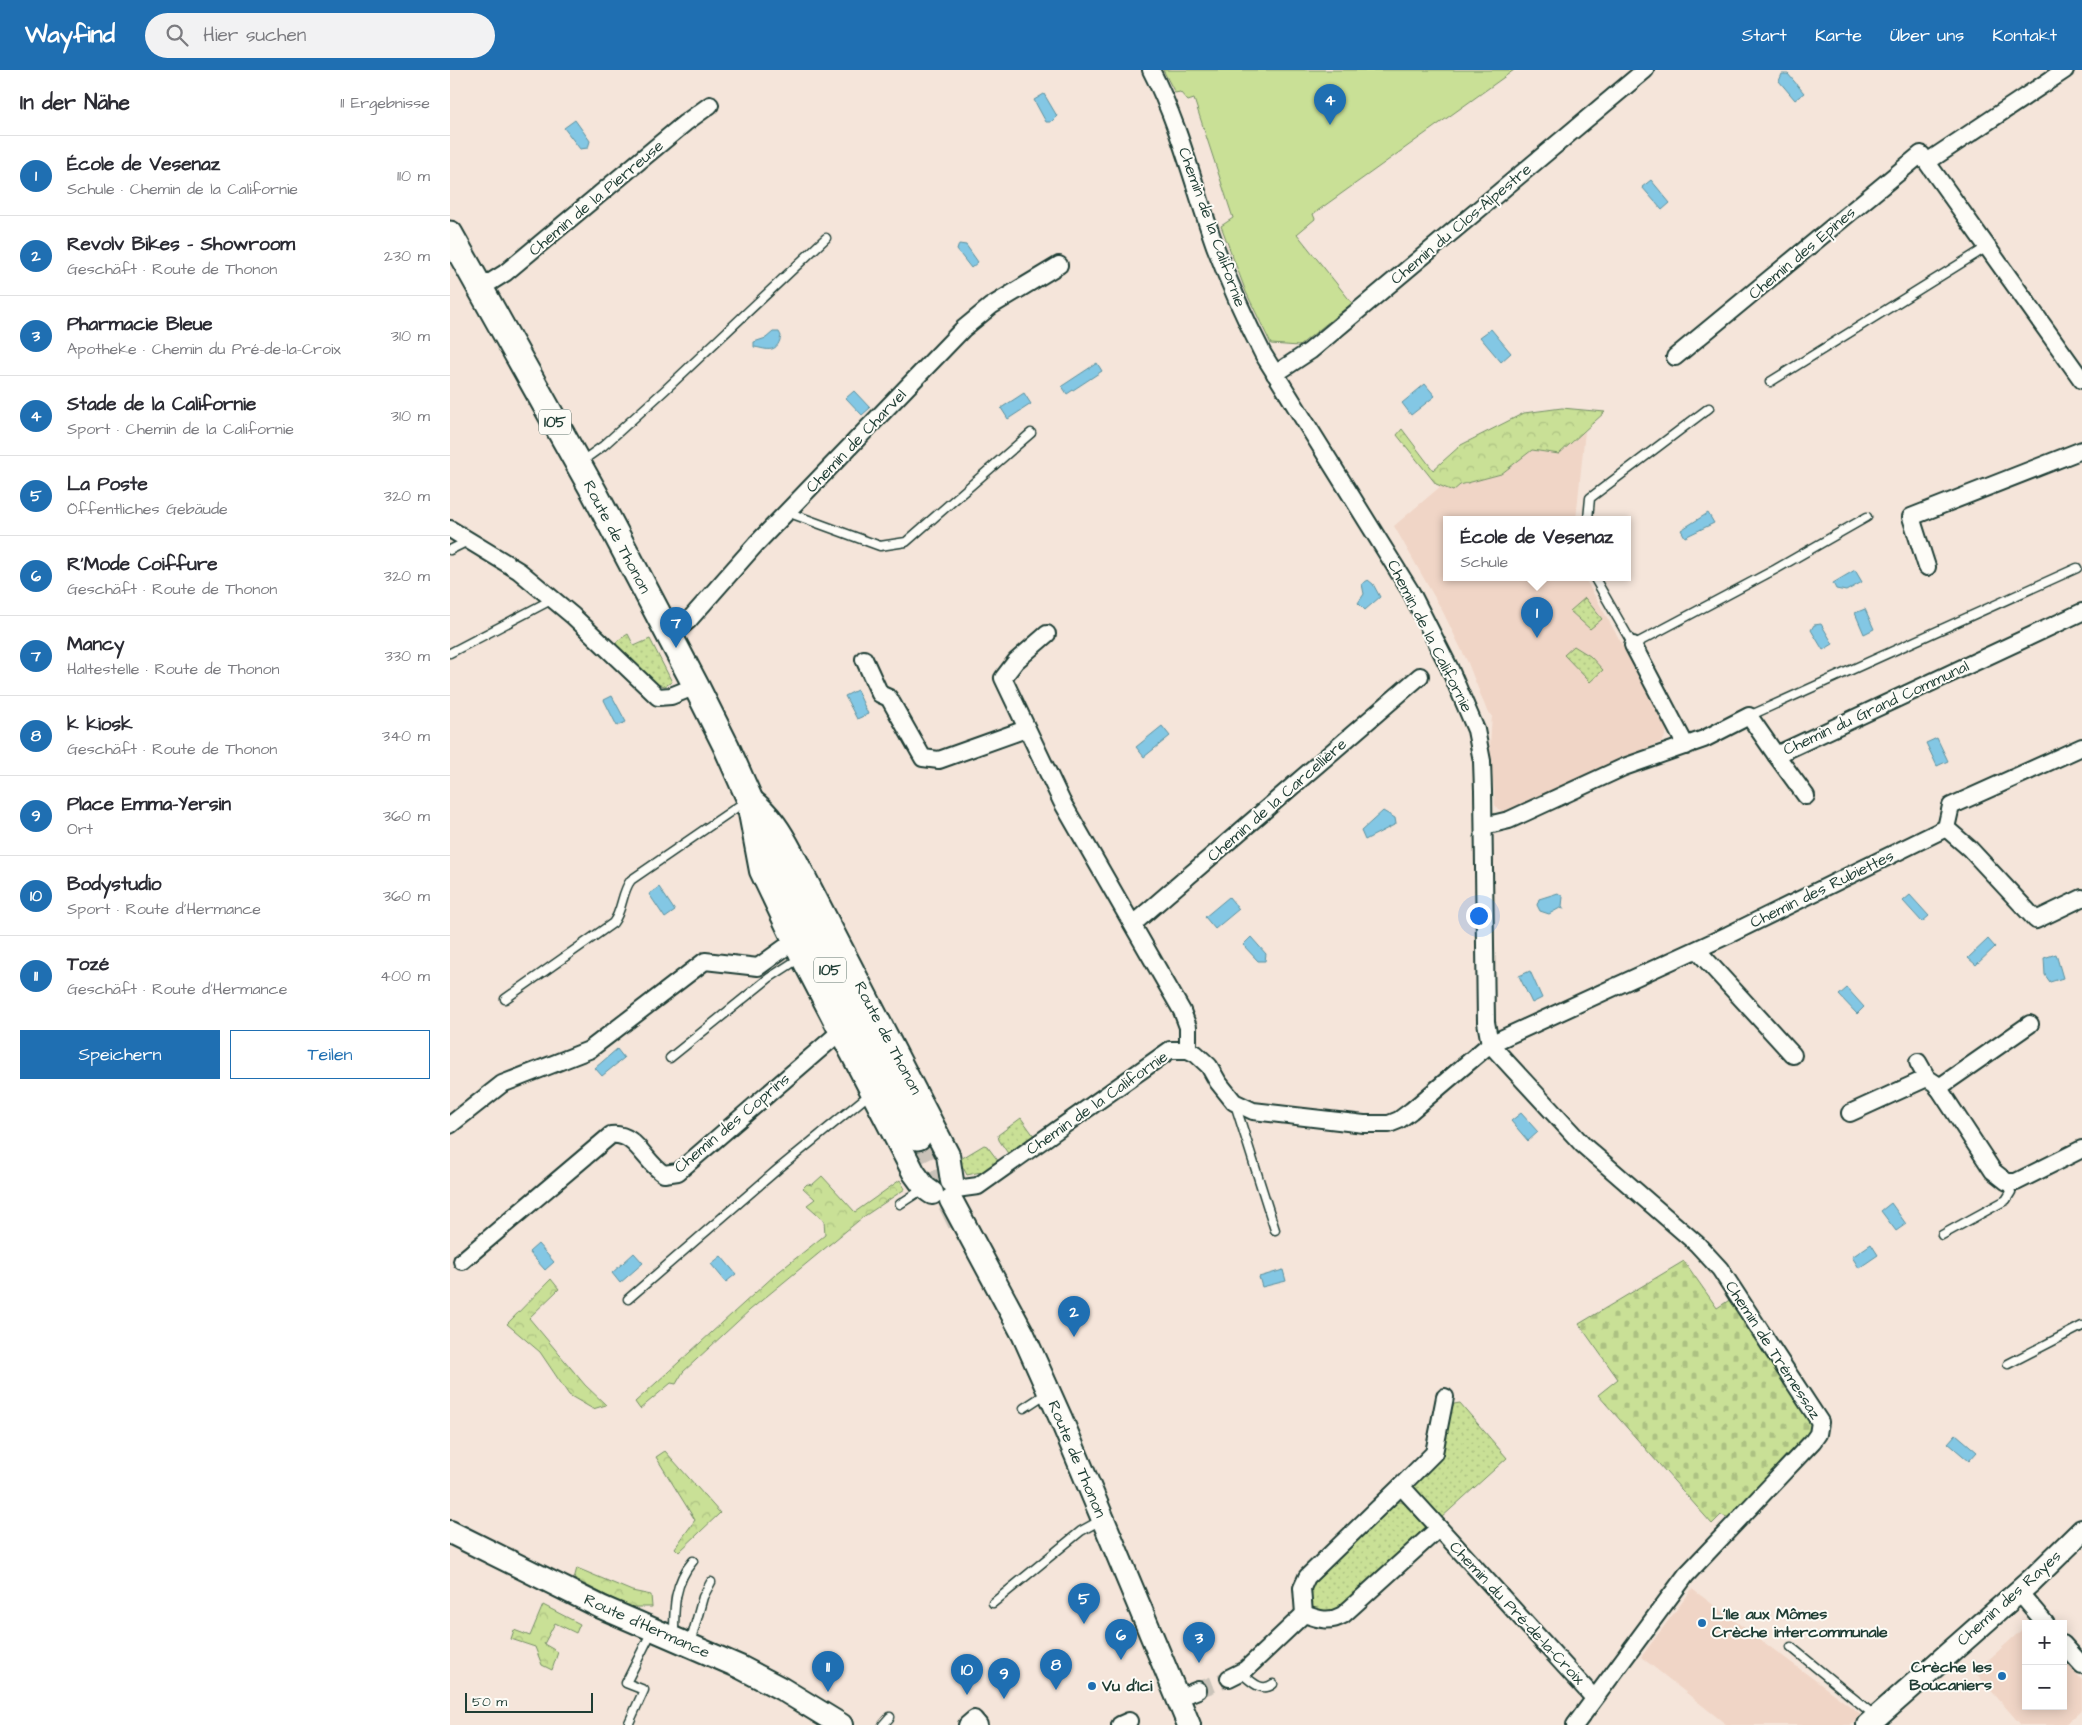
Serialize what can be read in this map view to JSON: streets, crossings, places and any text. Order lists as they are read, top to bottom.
{
  "streets": {
    "main road": ["105", "Route de Thonon"],
    "street": [
      "Chemin de la Pierreuse",
      "Chemin du Clos-Alpestre",
      "Chemin de la Californie",
      "Chemin des Epines",
      "Chemin de Charvel",
      "Chemin du Grand Communal",
      "Chemin de la Carcellière",
      "Chemin des Rubiettes",
      "Chemin des Coprins",
      "Chemin de Trémessaz",
      "Chemin des Rayes",
      "Chemin du Pré-de-la-Croix",
      "Route d'Hermance"
    ]
  },
  "crossings": [
    ["Chemin de la Pierreuse", "Route de Thonon"],
    ["Chemin du Clos-Alpestre", "Chemin de la Californie"],
    ["Chemin de la Californie", "Route de Thonon"],
    ["Chemin de la Californie", "Chemin des Rubiettes"],
    ["Chemin de la Californie", "Chemin de Trémessaz"],
    ["105", "Route de Thonon"],
    ["Chemin de Charvel", "Route de Thonon"],
    ["Route de Thonon", "Chemin des Coprins"],
    ["Chemin des Rubiettes", "Chemin de Trémessaz"],
    ["Chemin de Trémessaz", "Chemin du Pré-de-la-Croix"]
  ],
  "places": ["L'Ile aux Mômes Crèche intercommunale", "Crèche les Boucaniers", "Vu d'Ici"],
  "scale_bar": "50 m",
  "page": {
    "header": "Wayfind",
    "search": "Hier suchen",
    "nav": [
      "Start",
      "Karte",
      "Über uns",
      "Kontakt"
    ],
    "heading": ["In der Nähe", "11 Ergebnisse"],
    "pins": [
      "4",
      "1",
      "7",
      "2",
      "5",
      "6",
      "3",
      "8",
      "11",
      "10",
      "9"
    ],
    "list": [
      {
        "mark": "1",
        "name": "École de Vesenaz",
        "note": "Schule · Chemin de la Californie",
        "value": "110 m"
      },
      {
        "mark": "2",
        "name": "Revolv Bikes - Showroom",
        "note": "Geschäft · Route de Thonon",
        "value": "230 m"
      },
      {
        "mark": "3",
        "name": "Pharmacie Bleue",
        "note": "Apotheke · Chemin du Pré-de-la-Croix",
        "value": "310 m"
      },
      {
        "mark": "4",
        "name": "Stade de la Californie",
        "note": "Sport · Chemin de la Californie",
        "value": "310 m"
      },
      {
        "mark": "5",
        "name": "La Poste",
        "note": "Öffentliches Gebäude",
        "value": "320 m"
      },
      {
        "mark": "6",
        "name": "R'Mode Coiffure",
        "note": "Geschäft · Route de Thonon",
        "value": "320 m"
      },
      {
        "mark": "7",
        "name": "Mancy",
        "note": "Haltestelle · Route de Thonon",
        "value": "330 m"
      },
      {
        "mark": "8",
        "name": "k kiosk",
        "note": "Geschäft · Route de Thonon",
        "value": "340 m"
      },
      {
        "mark": "9",
        "name": "Place Emma-Yersin",
        "note": "Ort",
        "value": "360 m"
      },
      {
        "mark": "10",
        "name": "Bodystudio",
        "note": "Sport · Route d'Hermance",
        "value": "360 m"
      },
      {
        "mark": "11",
        "name": "Tozé",
        "note": "Geschäft · Route d'Hermance",
        "value": "400 m"
      }
    ],
    "popup": ["École de Vesenaz", "Schule"],
    "buttons": ["Speichern", "Teilen"],
    "map_buttons": ["+", "−"],
    "scale": "50 m"
  }
}
